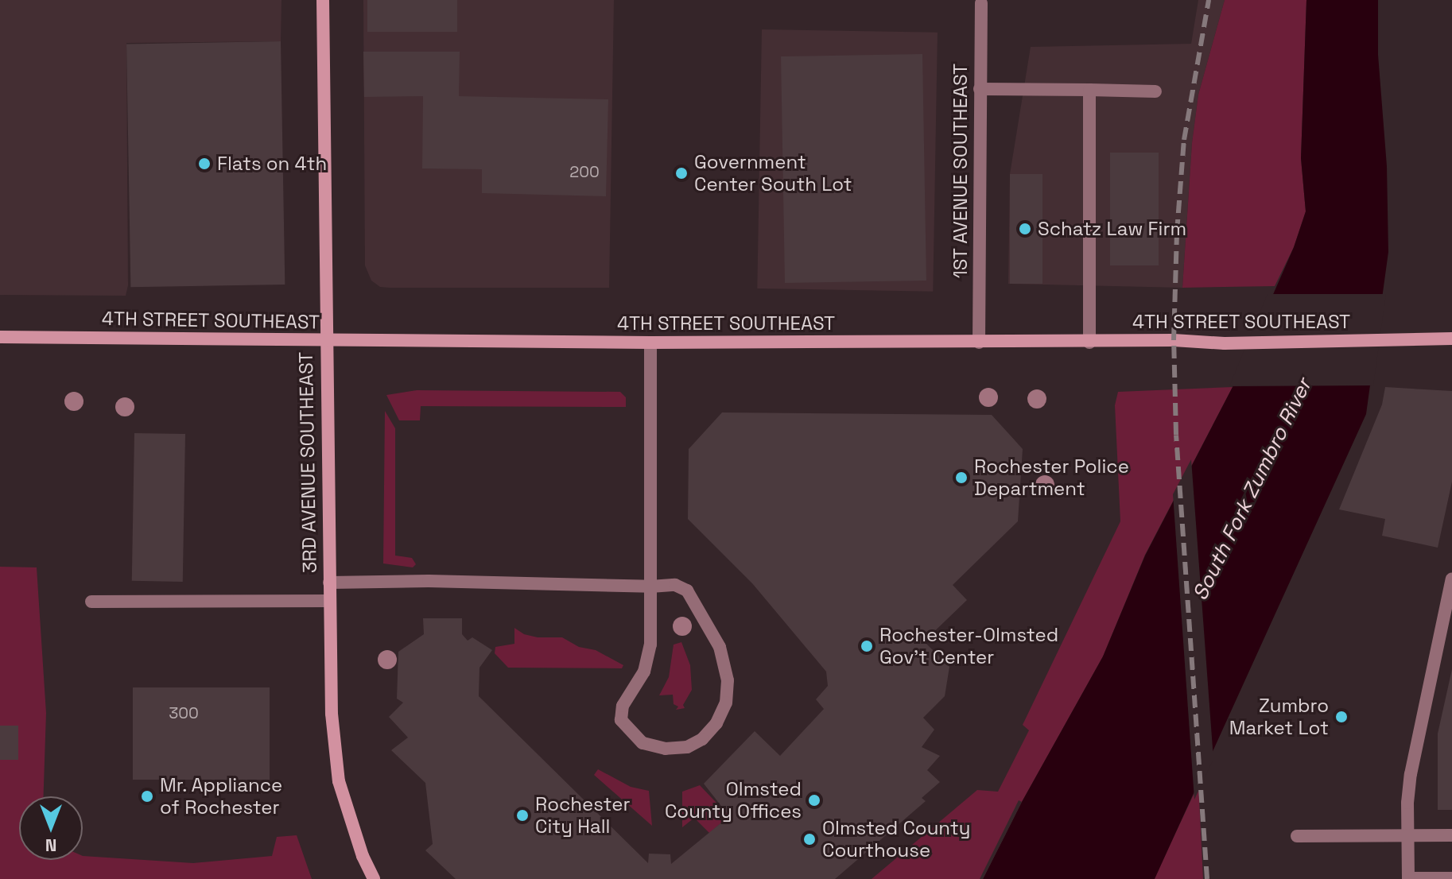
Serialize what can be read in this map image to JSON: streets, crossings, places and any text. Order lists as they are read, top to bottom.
{
  "streets": {
    "main road": ["4TH STREET SOUTHEAST", "3RD AVENUE SOUTHEAST"],
    "street": ["1ST AVENUE SOUTHEAST"]
  },
  "crossings": [
    ["1ST AVENUE SOUTHEAST", "4TH STREET SOUTHEAST"],
    ["4TH STREET SOUTHEAST", "3RD AVENUE SOUTHEAST"]
  ],
  "water": ["South Fork Zumbro River"],
  "places": [
    "Flats on 4th",
    "Government Center South Lot",
    "Schatz Law Firm",
    "Rochester Police Department",
    "Rochester-Olmsted Gov't Center",
    "Zumbro Market Lot",
    "Mr. Appliance of Rochester",
    "Olmsted County Offices",
    "Rochester City Hall",
    "Olmsted County Courthouse"
  ],
  "house_numbers": ["200", "300"],
  "north": "bottom"
}
